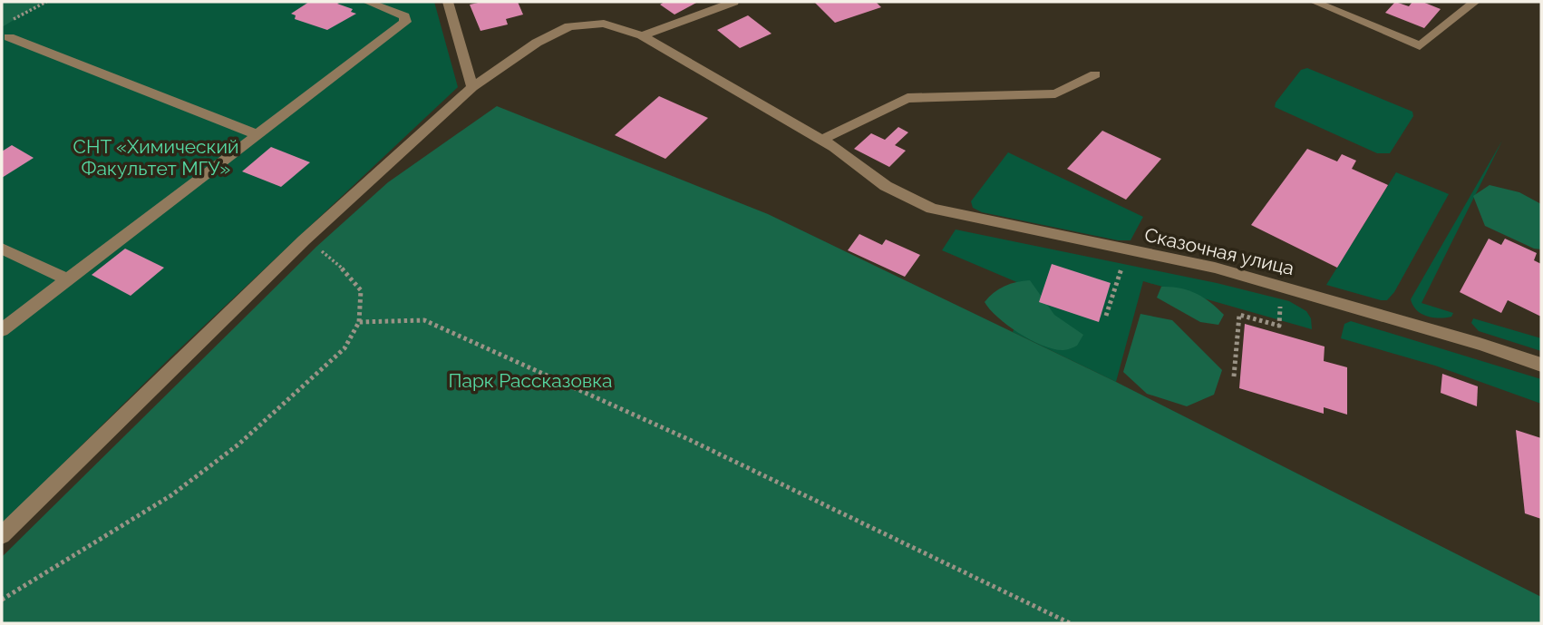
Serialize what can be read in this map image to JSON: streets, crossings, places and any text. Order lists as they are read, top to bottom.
{
  "streets": {
    "street": ["Сказочная улица"]
  },
  "parks": ["СНТ «Химический Факультет МГУ»", "Парк Рассказовка"]
}
